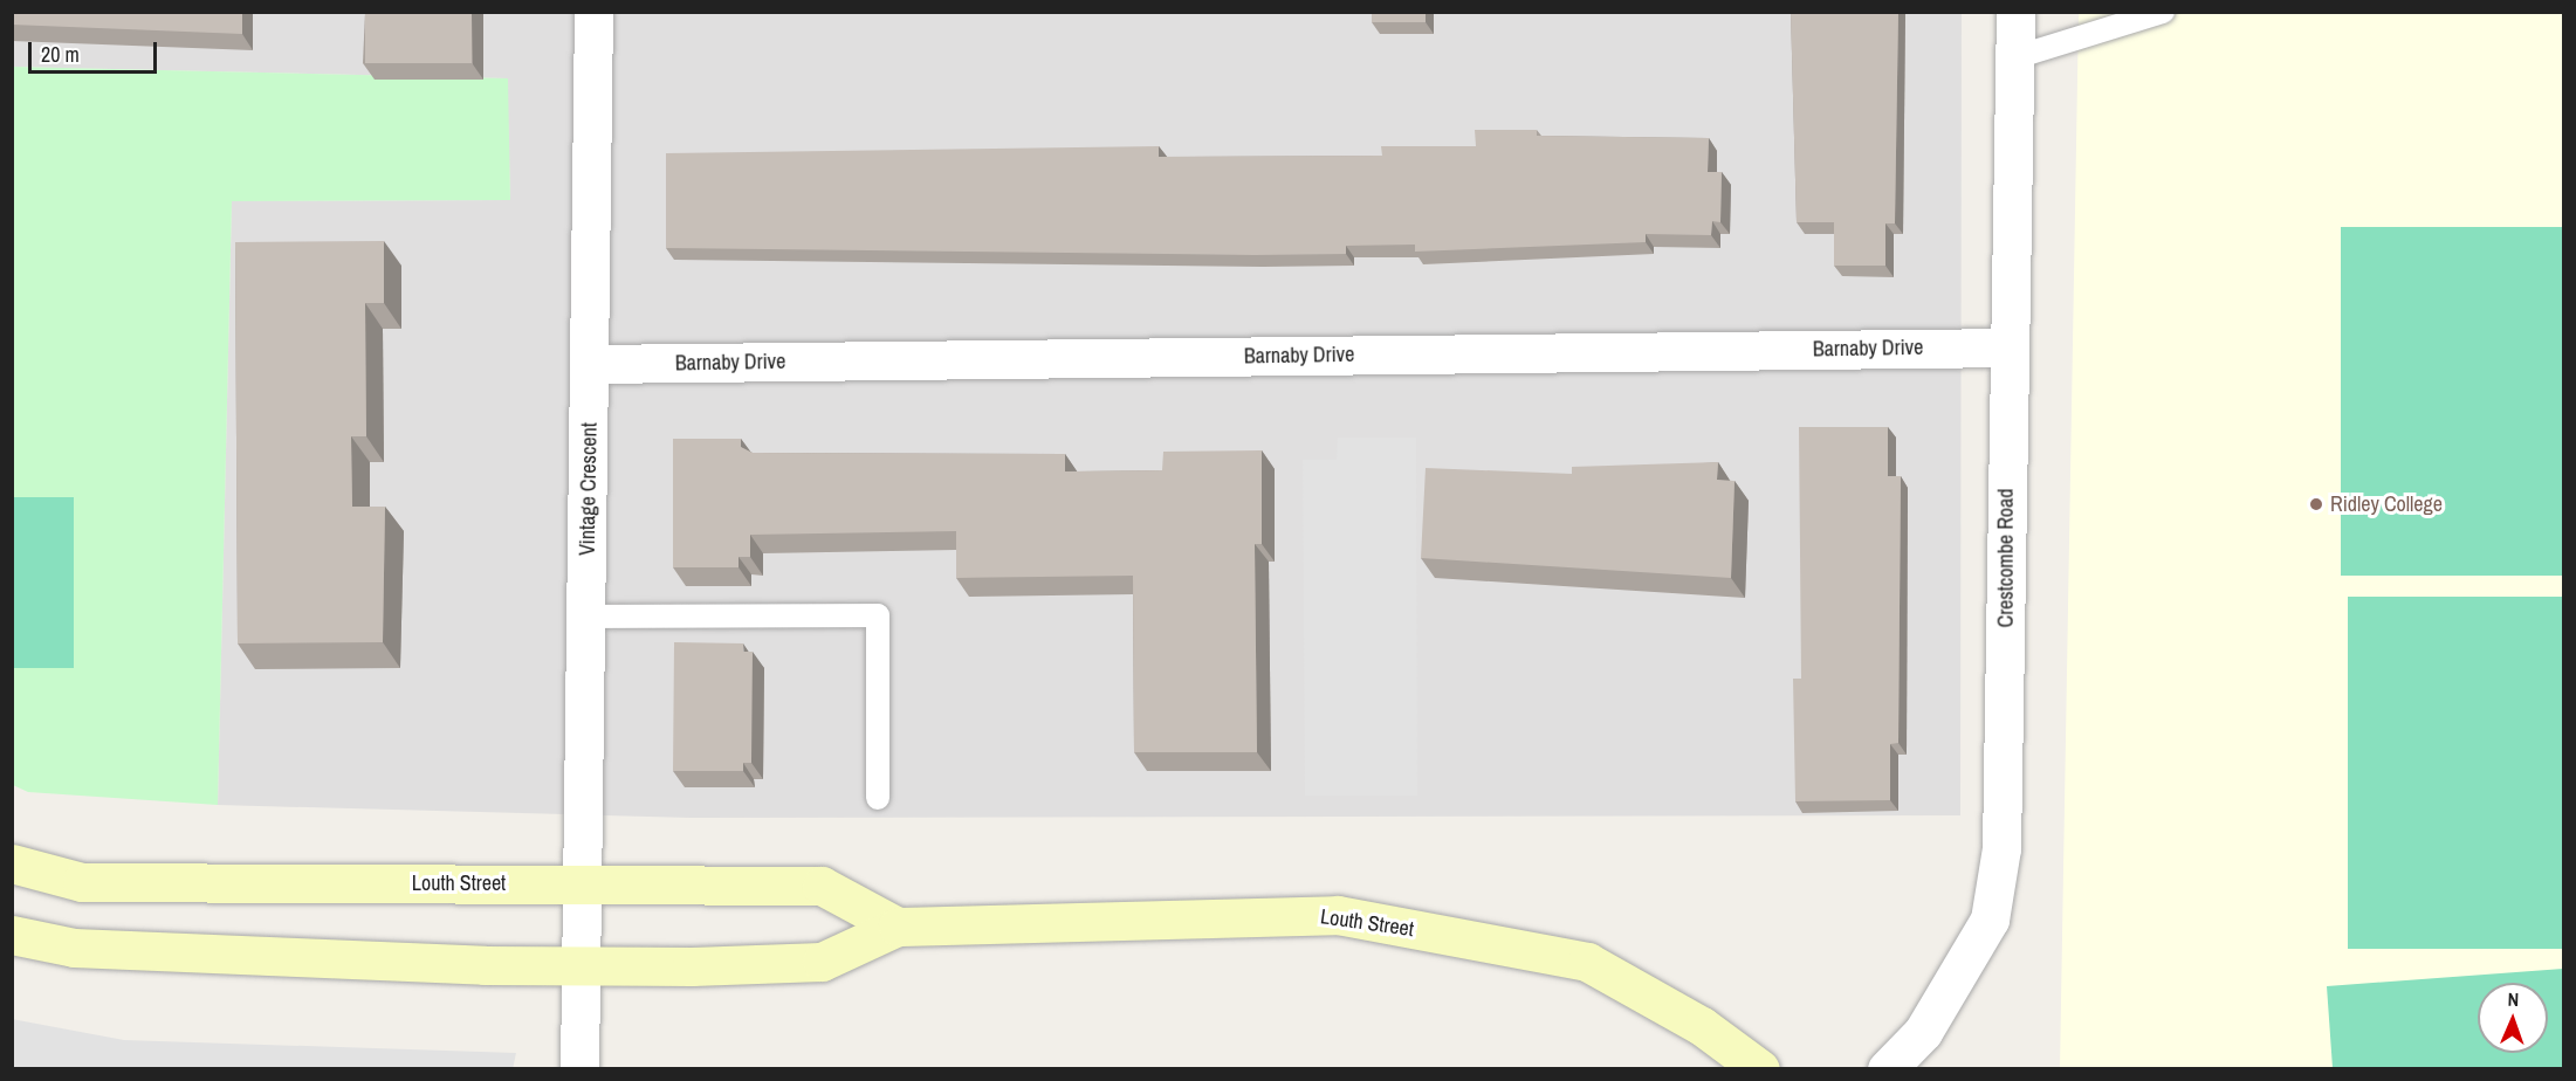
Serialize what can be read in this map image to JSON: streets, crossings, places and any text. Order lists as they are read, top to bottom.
{
  "streets": {
    "main road": ["Louth Street"],
    "street": ["Barnaby Drive", "Vintage Crescent", "Crestcombe Road"]
  },
  "crossings": [
    ["Barnaby Drive", "Vintage Crescent"],
    ["Barnaby Drive", "Crestcombe Road"],
    ["Vintage Crescent", "Louth Street"]
  ],
  "places": ["Ridley College"],
  "scale_bar": "20 m",
  "north": "top"
}
